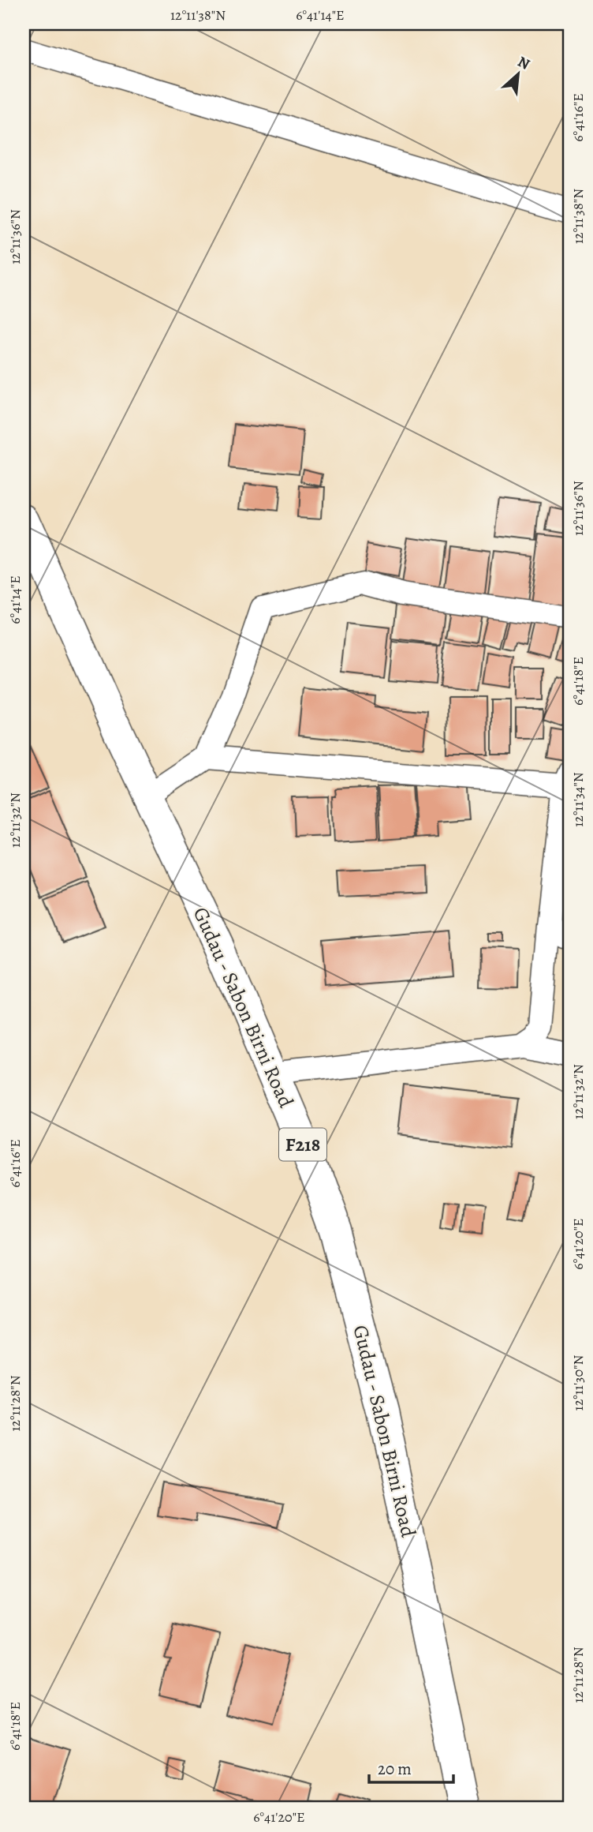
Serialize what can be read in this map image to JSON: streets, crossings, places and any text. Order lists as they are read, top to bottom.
{
  "streets": {
    "main road": ["Gudau - Sabon Birni Road", "F218"]
  },
  "scale_bar": "20 m",
  "north": "top right",
  "coordinates": [
    "12°11'38\"N",
    "6°41'14\"E",
    "6°41'16\"E",
    "12°11'36\"N",
    "6°41'18\"E",
    "12°11'34\"N",
    "12°11'32\"N",
    "6°41'20\"E",
    "12°11'30\"N",
    "12°11'28\"N"
  ]
}
